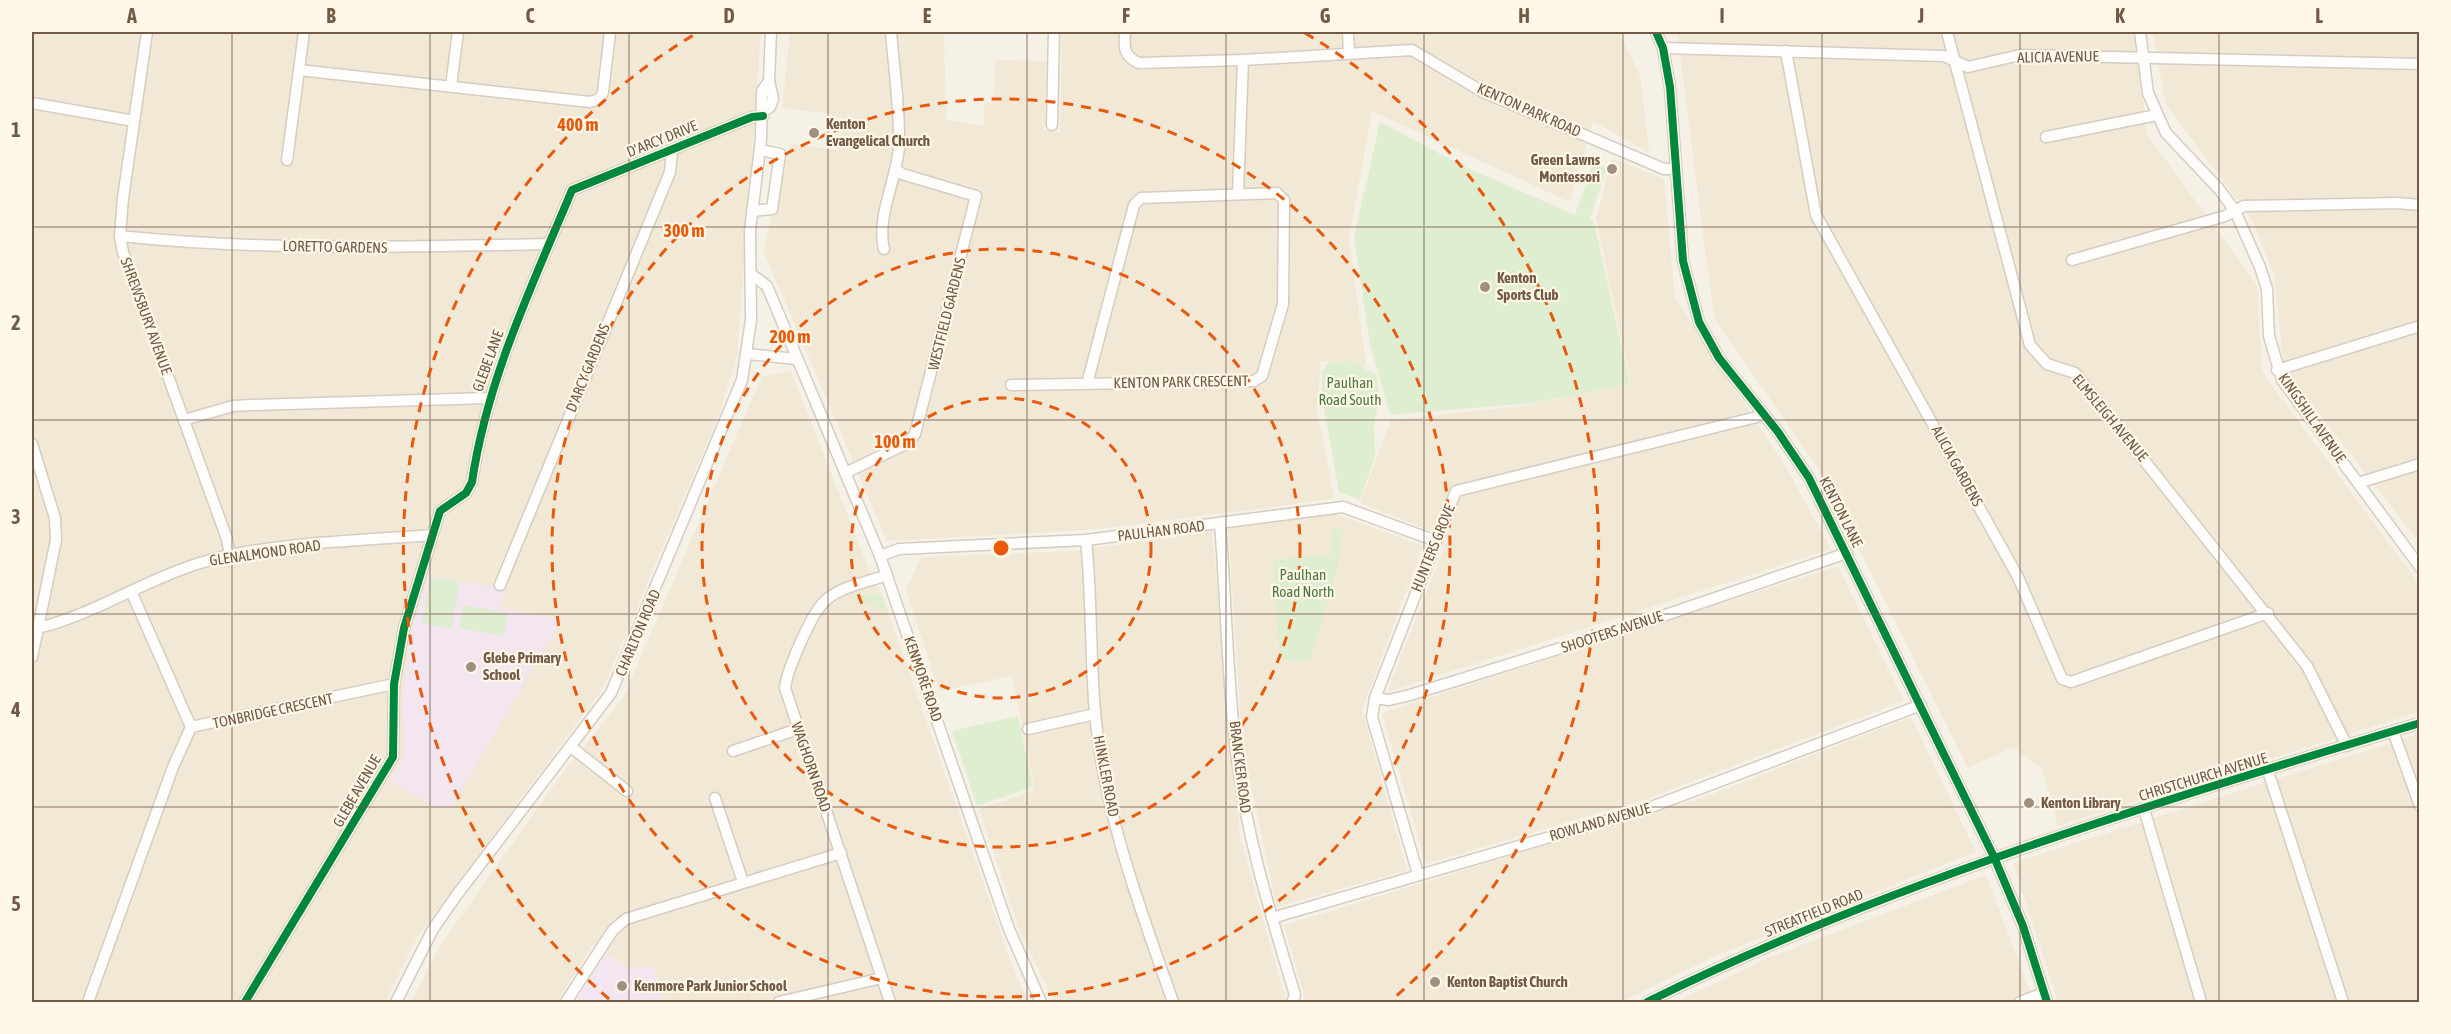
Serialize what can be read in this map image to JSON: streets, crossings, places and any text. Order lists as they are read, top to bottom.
{
  "streets": {
    "street": [
      "ALICIA AVENUE",
      "KENTON PARK ROAD",
      "D'ARCY DRIVE",
      "LORETTO GARDENS",
      "WESTFIELD GARDENS",
      "SHREWSBURY AVENUE",
      "GLEBE LANE",
      "D'ARCY GARDENS",
      "KENTON PARK CRESCENT",
      "ELMSLEIGH AVENUE",
      "KINGSHILL AVENUE",
      "ALICIA GARDENS",
      "KENTON LANE",
      "PAULHAN ROAD",
      "HUNTERS GROVE",
      "GLENALMOND ROAD",
      "SHOOTERS AVENUE",
      "CHARLTON ROAD",
      "KENMORE ROAD",
      "TONBRIDGE CRESCENT",
      "WAGHORN ROAD",
      "BRANCKER ROAD",
      "HINKLER ROAD",
      "CHRISTCHURCH AVENUE",
      "GLEBE AVENUE",
      "ROWLAND AVENUE",
      "STREATFIELD ROAD"
    ]
  },
  "crossings": [
    ["ALICIA AVENUE", "ELMSLEIGH AVENUE"],
    ["ALICIA AVENUE", "KINGSHILL AVENUE"],
    ["ALICIA AVENUE", "ALICIA GARDENS"],
    ["ALICIA AVENUE", "KENTON LANE"],
    ["KENTON PARK ROAD", "KENTON LANE"],
    ["D'ARCY DRIVE", "GLEBE LANE"],
    ["D'ARCY DRIVE", "D'ARCY GARDENS"],
    ["D'ARCY DRIVE", "CHARLTON ROAD"],
    ["LORETTO GARDENS", "SHREWSBURY AVENUE"],
    ["LORETTO GARDENS", "GLEBE LANE"],
    ["WESTFIELD GARDENS", "KENMORE ROAD"],
    ["SHREWSBURY AVENUE", "GLENALMOND ROAD"],
    ["GLEBE LANE", "GLENALMOND ROAD"],
    ["GLEBE LANE", "GLEBE AVENUE"],
    ["ELMSLEIGH AVENUE", "ALICIA GARDENS"],
    ["ELMSLEIGH AVENUE", "CHRISTCHURCH AVENUE"],
    ["KENTON LANE", "HUNTERS GROVE"],
    ["KENTON LANE", "SHOOTERS AVENUE"],
    ["KENTON LANE", "CHRISTCHURCH AVENUE"],
    ["KENTON LANE", "ROWLAND AVENUE"],
    ["KENTON LANE", "STREATFIELD ROAD"],
    ["PAULHAN ROAD", "HUNTERS GROVE"],
    ["PAULHAN ROAD", "KENMORE ROAD"],
    ["PAULHAN ROAD", "BRANCKER ROAD"],
    ["PAULHAN ROAD", "HINKLER ROAD"],
    ["HUNTERS GROVE", "SHOOTERS AVENUE"],
    ["HUNTERS GROVE", "ROWLAND AVENUE"],
    ["GLENALMOND ROAD", "TONBRIDGE CRESCENT"],
    ["GLENALMOND ROAD", "GLEBE AVENUE"],
    ["CHARLTON ROAD", "KENMORE ROAD"],
    ["KENMORE ROAD", "WAGHORN ROAD"],
    ["TONBRIDGE CRESCENT", "GLEBE AVENUE"],
    ["BRANCKER ROAD", "ROWLAND AVENUE"],
    ["CHRISTCHURCH AVENUE", "STREATFIELD ROAD"]
  ],
  "parks": ["Paulhan Road South", "Paulhan Road North"],
  "places": [
    "Kenton Evangelical Church",
    "Green Lawns Montessori",
    "Kenton Sports Club",
    "Glebe Primary School",
    "Kenton Library",
    "Kenton Baptist Church",
    "Kenmore Park Junior School"
  ],
  "grid": {
    "columns": [
      "A",
      "B",
      "C",
      "D",
      "E",
      "F",
      "G",
      "H",
      "I",
      "J",
      "K",
      "L"
    ],
    "rows": [
      "1",
      "2",
      "3",
      "4",
      "5"
    ]
  },
  "rings": [
    "400 m",
    "300 m",
    "200 m",
    "100 m"
  ]
}
